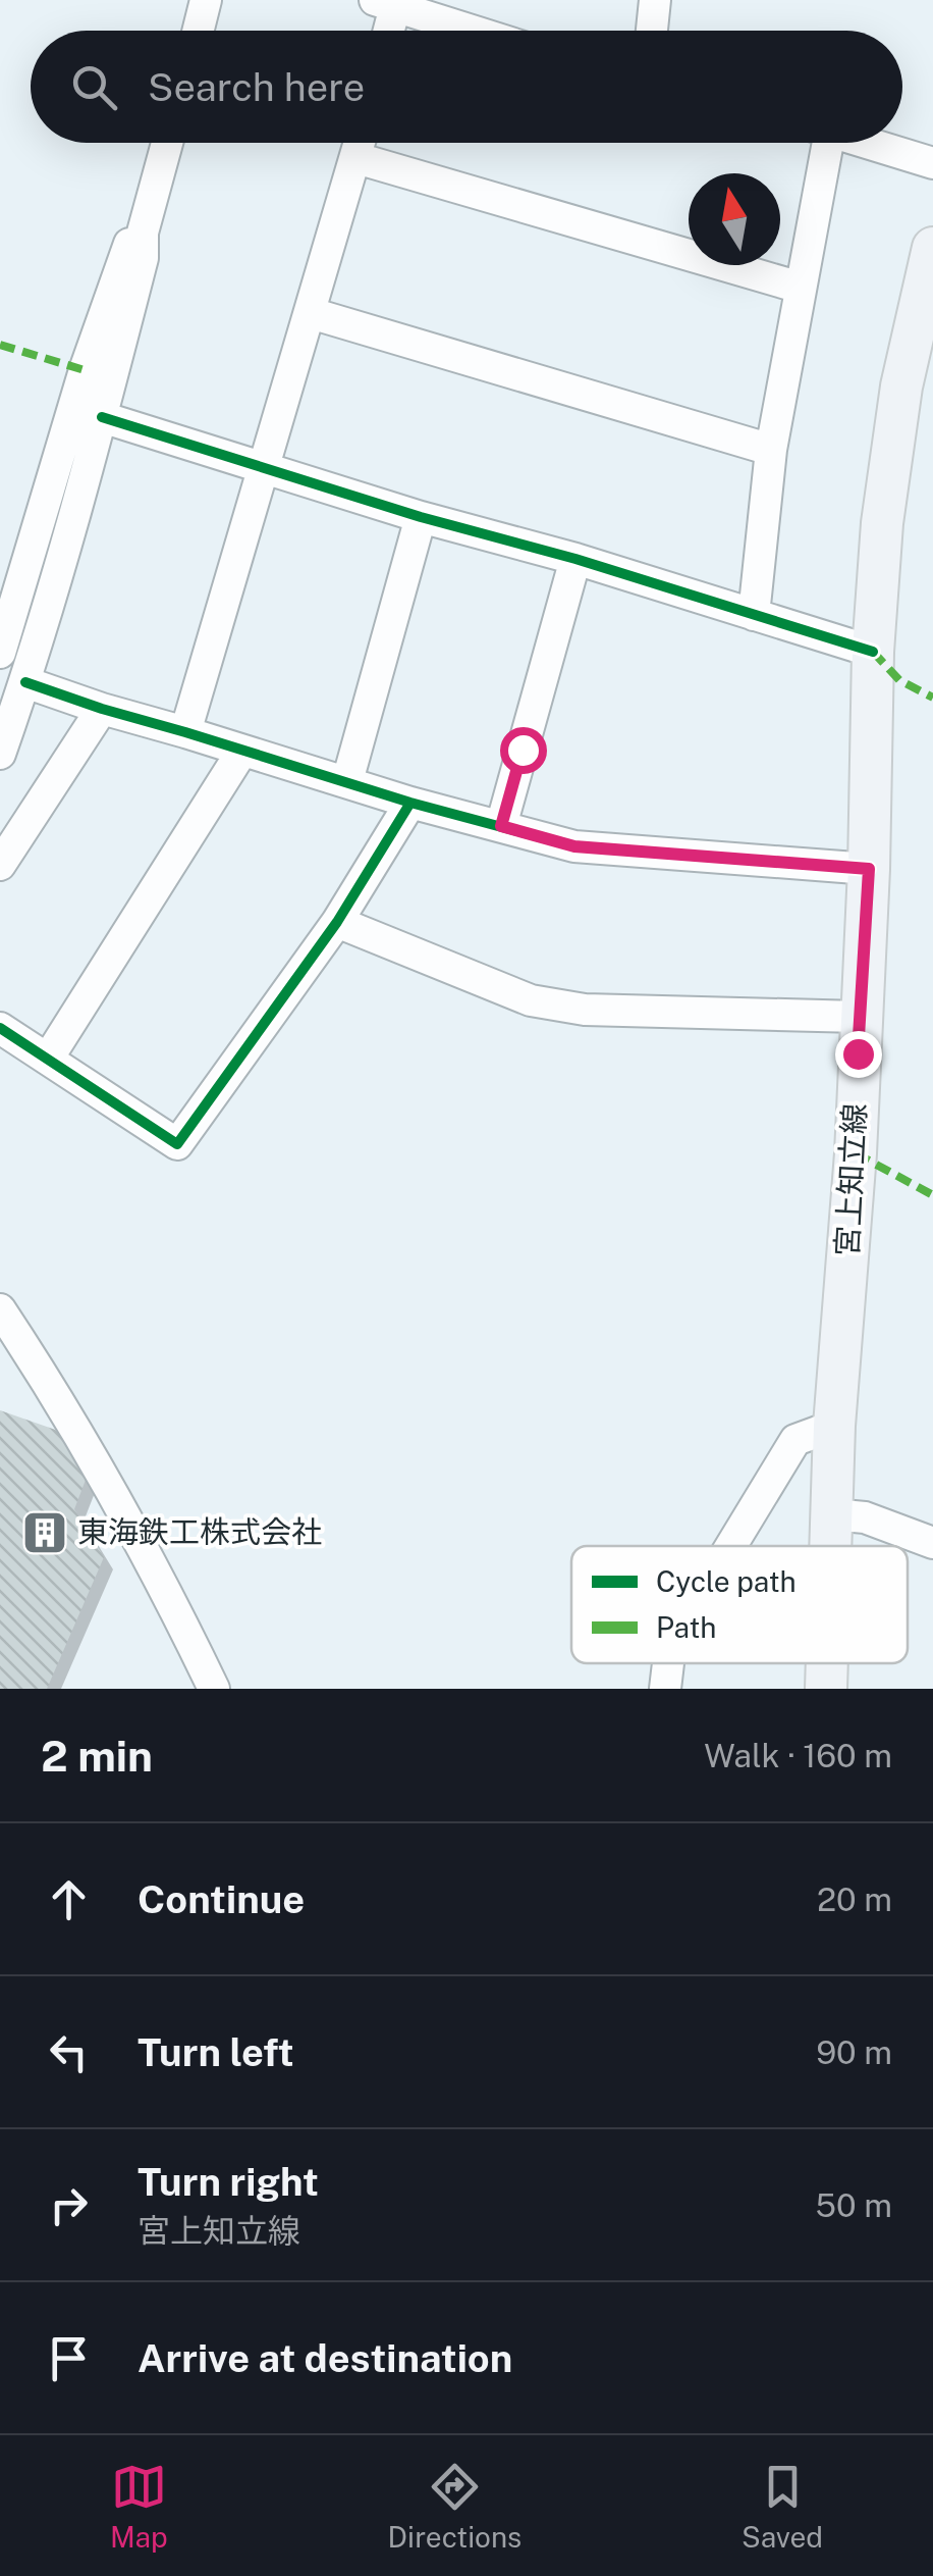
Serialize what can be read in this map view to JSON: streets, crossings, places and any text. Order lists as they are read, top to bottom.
{
  "streets": {
    "main road": ["宮上知立線"]
  },
  "places": {
    "building": ["東海鉄工株式会社"]
  },
  "legend": ["Cycle path", "Path"],
  "north": "top",
  "page": {
    "search": "Search here",
    "heading": ["2 min", "Walk · 160 m"],
    "list": [
      ["Continue", "20 m"],
      ["Turn left", "90 m"],
      ["Turn right", "宮上知立線", "50 m"],
      "Arrive at destination"
    ],
    "nav": ["Map", "Directions", "Saved"]
  }
}
